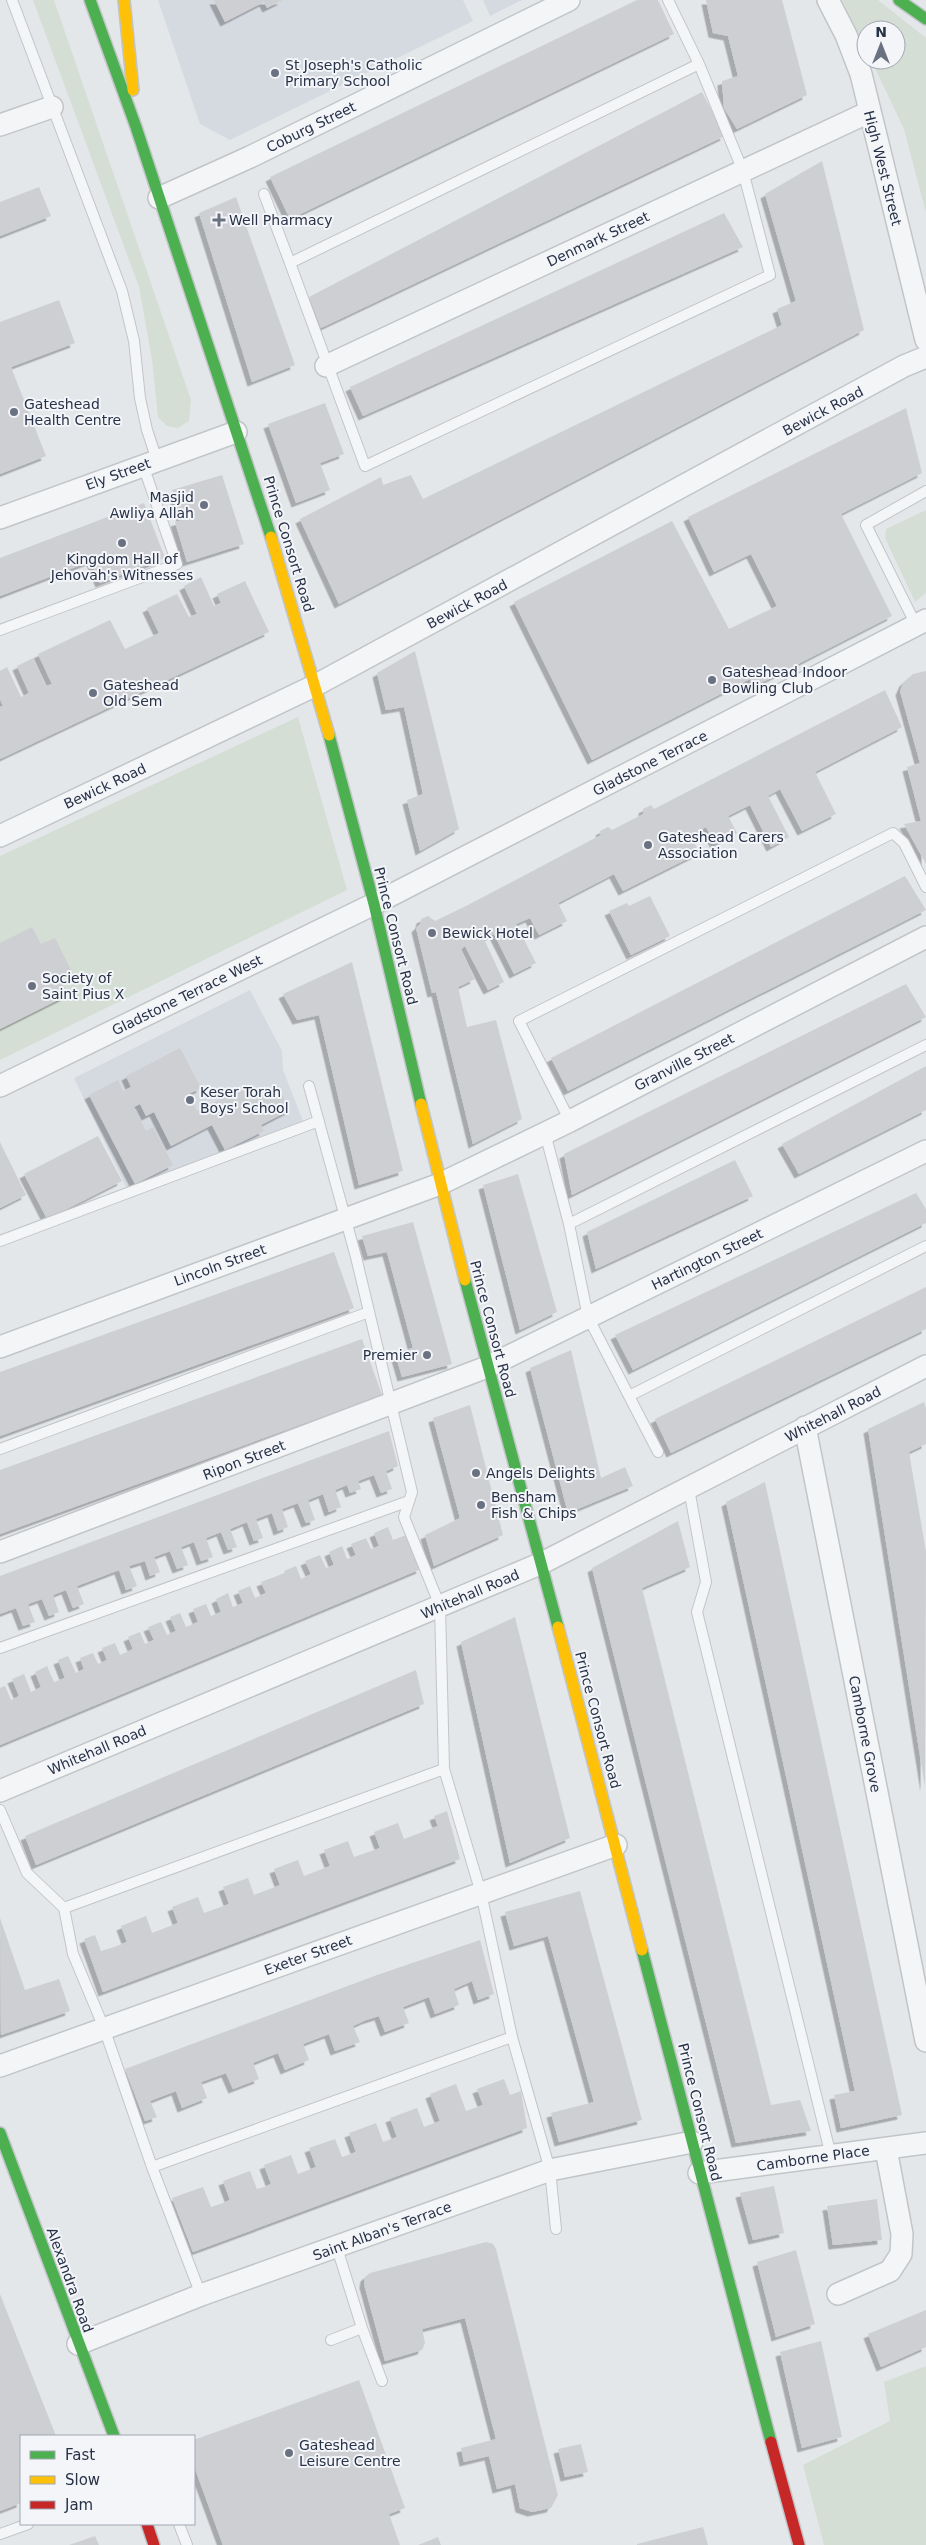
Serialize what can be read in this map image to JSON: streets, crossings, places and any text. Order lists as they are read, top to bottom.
{
  "streets": {
    "street": [
      "Coburg Street",
      "High West Street",
      "Denmark Street",
      "Bewick Road",
      "Ely Street",
      "Prince Consort Road",
      "Gladstone Terrace",
      "Gladstone Terrace West",
      "Granville Street",
      "Hartington Street",
      "Lincoln Street",
      "Whitehall Road",
      "Ripon Street",
      "Camborne Grove",
      "Exeter Street",
      "Camborne Place",
      "Saint Alban's Terrace",
      "Alexandra Road"
    ]
  },
  "crossings": [
    ["Coburg Street", "Prince Consort Road"],
    ["High West Street", "Denmark Street"],
    ["Bewick Road", "Prince Consort Road"],
    ["Ely Street", "Prince Consort Road"],
    ["Prince Consort Road", "Gladstone Terrace"],
    ["Prince Consort Road", "Gladstone Terrace West"],
    ["Prince Consort Road", "Granville Street"],
    ["Prince Consort Road", "Hartington Street"],
    ["Prince Consort Road", "Lincoln Street"],
    ["Prince Consort Road", "Whitehall Road"],
    ["Prince Consort Road", "Ripon Street"],
    ["Prince Consort Road", "Exeter Street"],
    ["Prince Consort Road", "Camborne Place"],
    ["Prince Consort Road", "Saint Alban's Terrace"],
    ["Gladstone Terrace", "Gladstone Terrace West"],
    ["Granville Street", "Lincoln Street"],
    ["Hartington Street", "Ripon Street"],
    ["Whitehall Road", "Camborne Grove"],
    ["Saint Alban's Terrace", "Alexandra Road"]
  ],
  "places": {
    "other": [
      "St Joseph's Catholic Primary School",
      "Gateshead Health Centre",
      "Masjid Awliya Allah",
      "Kingdom Hall of Jehovah's Witnesses",
      "Gateshead Indoor Bowling Club",
      "Gateshead Old Sem",
      "Gateshead Carers Association",
      "Bewick Hotel",
      "Society of Saint Pius X",
      "Keser Torah Boys' School",
      "Premier",
      "Angels Delights",
      "Bensham Fish & Chips",
      "Gateshead Leisure Centre"
    ],
    "health": ["Well Pharmacy"]
  },
  "legend": ["Fast", "Slow", "Jam"],
  "north": "top"
}
